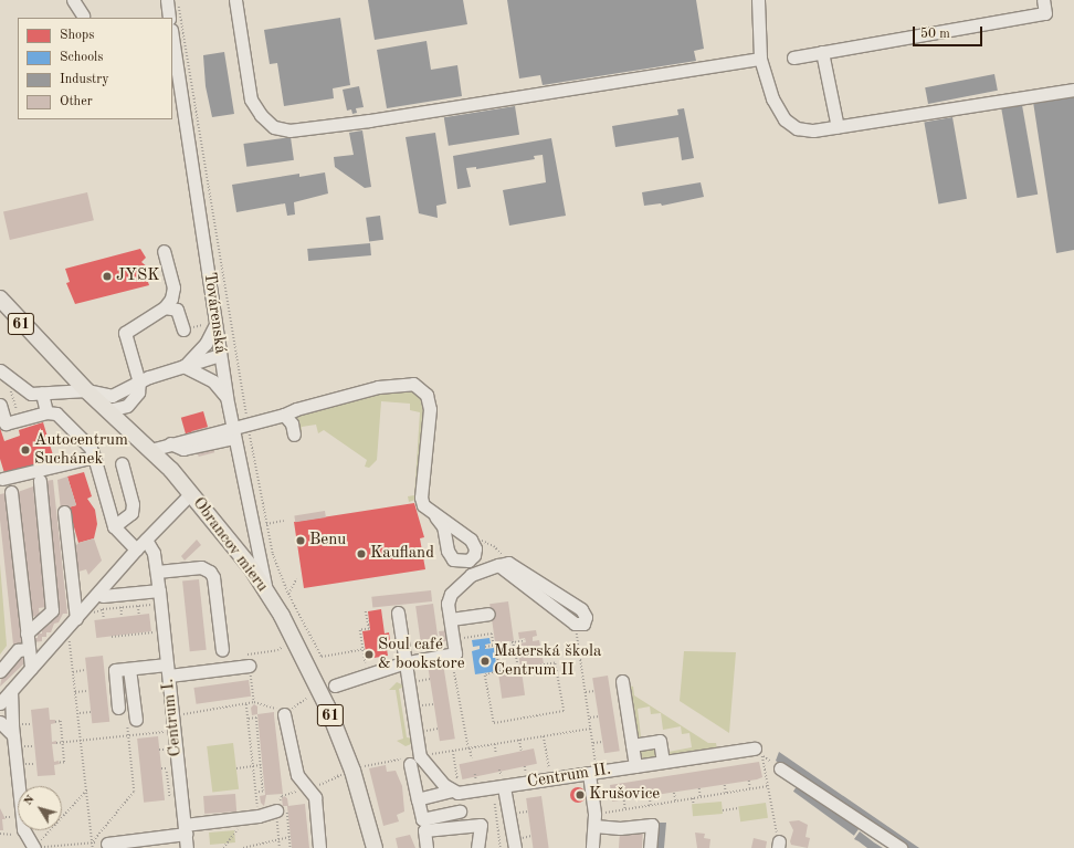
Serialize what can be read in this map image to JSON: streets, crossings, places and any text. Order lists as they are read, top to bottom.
{
  "streets": {
    "main road": ["61", "Obrancov mieru"],
    "street": ["Továrenská", "Centrum I.", "Centrum II."]
  },
  "crossings": [
    ["Továrenská", "Obrancov mieru"]
  ],
  "places": [
    "JYSK",
    "Autocentrum Suchánek",
    "Benu",
    "Kaufland",
    "Soul café & bookstore",
    "Materská škola Centrum II",
    "Krušovice"
  ],
  "legend": [
    "Shops",
    "Schools",
    "Industry",
    "Other"
  ],
  "scale_bar": "50 m",
  "north": "top left"
}
